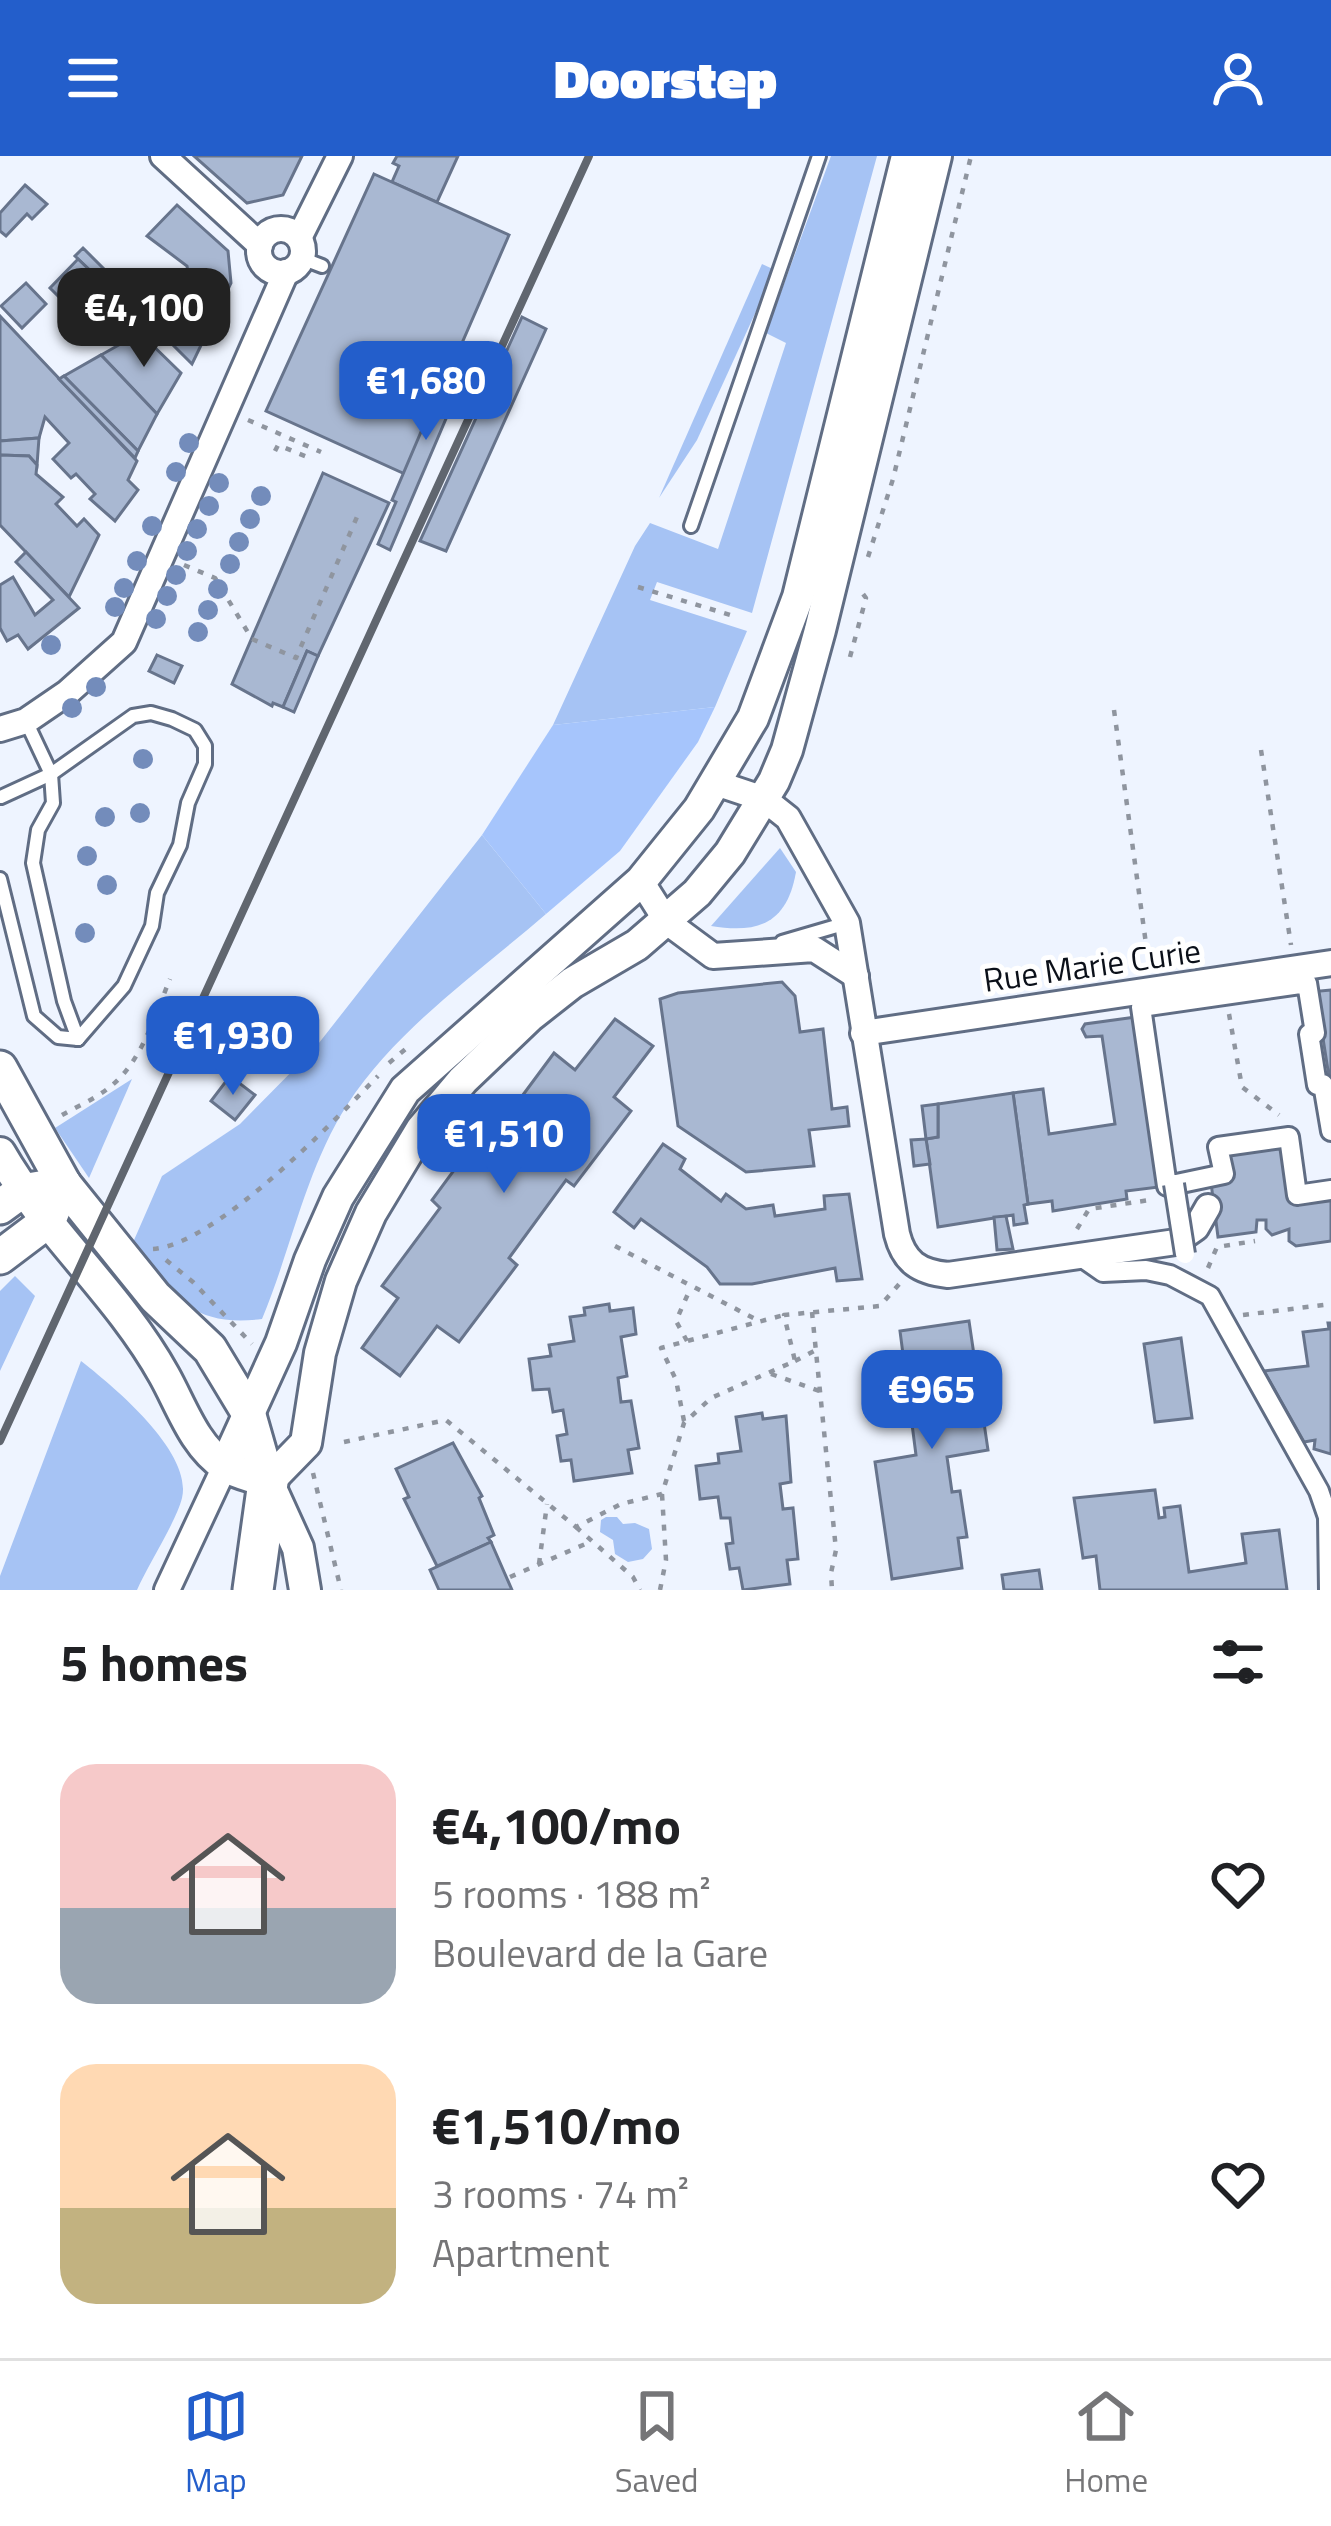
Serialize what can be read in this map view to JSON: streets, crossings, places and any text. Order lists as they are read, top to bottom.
{
  "streets": {
    "street": ["Rue Marie Curie"]
  },
  "page": {
    "header": "Doorstep",
    "price": [
      "€4,100",
      "€1,680",
      "€1,930",
      "€1,510",
      "€965"
    ],
    "heading": "5 homes",
    "list": [
      {
        "name": "€4,100/mo",
        "note": "5 rooms · 188 m² · Boulevard de la Gare"
      },
      {
        "name": "€1,510/mo",
        "note": "3 rooms · 74 m² · Apartment"
      }
    ],
    "tabs": ["Map", "Saved", "Home"]
  }
}
